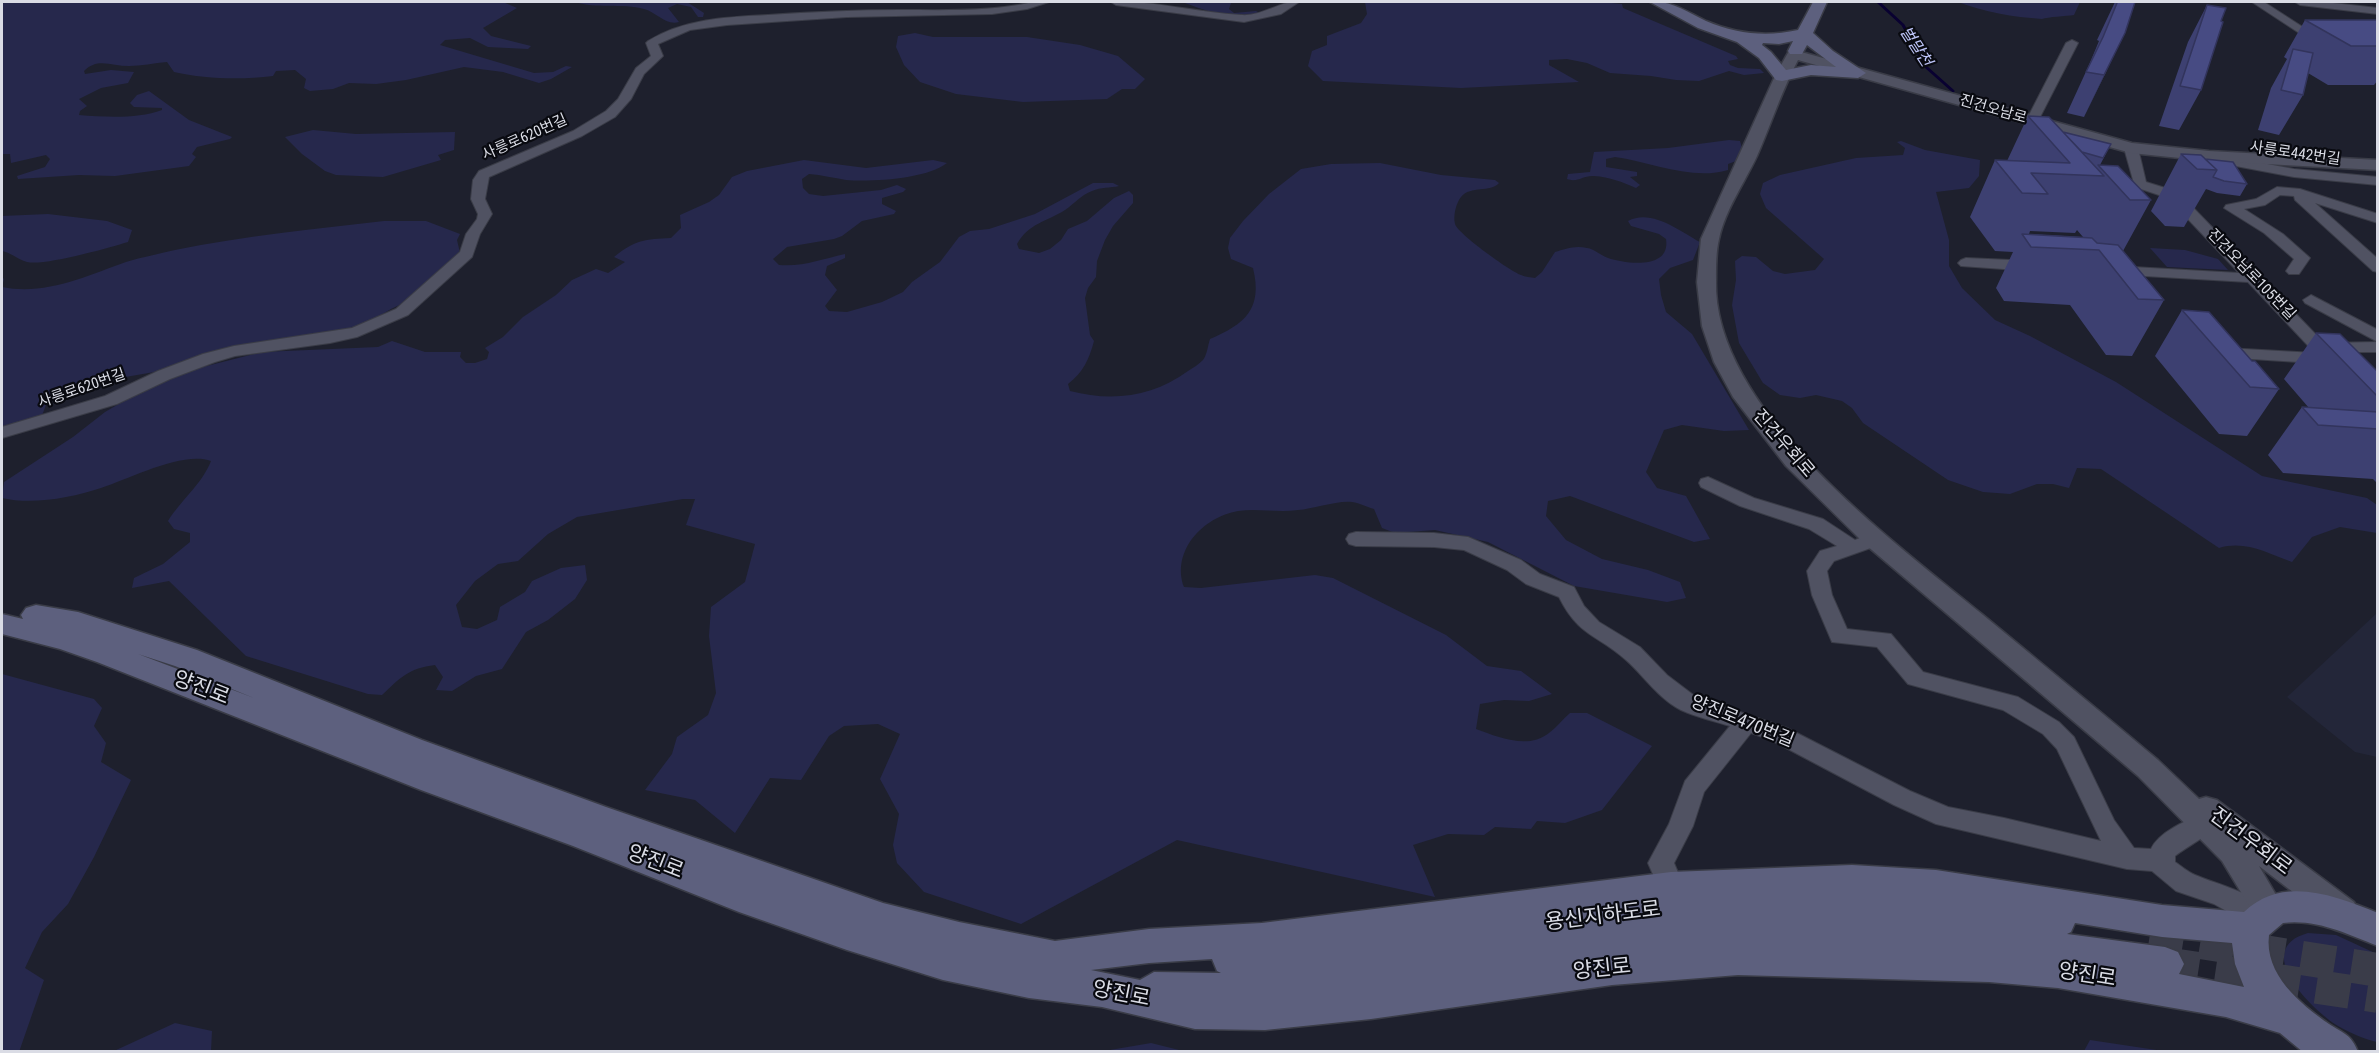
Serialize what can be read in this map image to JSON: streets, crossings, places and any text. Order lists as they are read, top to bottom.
{
  "streets": {
    "main road": [
      "진건오남로",
      "진건우회로",
      "양진로",
      "용신지하도로"
    ],
    "street": [
      "사릉로620번길",
      "사릉로442번길",
      "진건오남로105번길",
      "양진로470번길"
    ]
  },
  "crossings": [
    ["진건오남로", "사릉로442번길"],
    ["진건오남로", "진건오남로105번길"],
    ["진건오남로", "진건우회로"],
    ["진건우회로", "양진로"],
    ["양진로", "용신지하도로"]
  ],
  "water": ["벌말천"]
}
